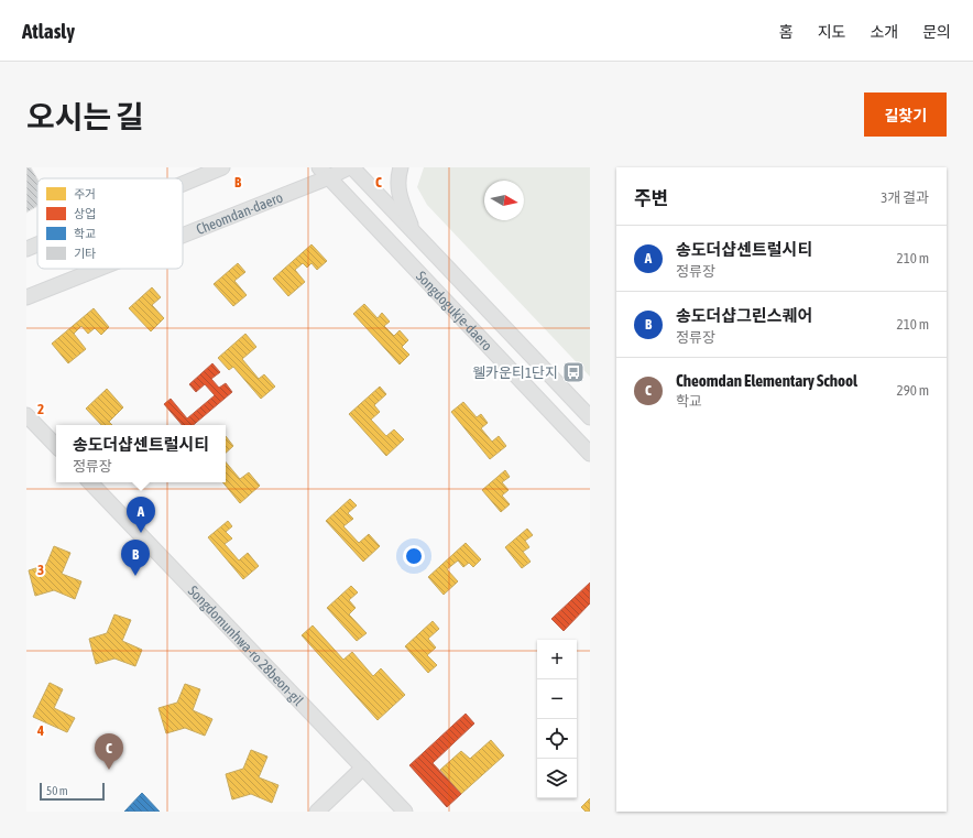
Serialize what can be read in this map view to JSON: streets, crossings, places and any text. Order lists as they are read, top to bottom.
{
  "streets": {
    "main road": ["Cheomdan-daero", "Songdogukje-daero", "Songdomunhwa-ro 28beon-gil"]
  },
  "crossings": [
    ["Cheomdan-daero", "Songdogukje-daero"]
  ],
  "places": {
    "bus stop": ["웰카운티1단지"]
  },
  "legend": [
    "주거",
    "상업",
    "학교",
    "기타"
  ],
  "scale_bar": "50 m",
  "north": "right",
  "page": {
    "header": "Atlasly",
    "nav": [
      "홈",
      "지도",
      "소개",
      "문의"
    ],
    "title": "오시는 길",
    "buttons": "길찾기",
    "heading": ["주변", "3개 결과"],
    "list": [
      {
        "mark": "A",
        "name": "송도더샵센트럴시티",
        "note": "정류장",
        "value": "210 m"
      },
      {
        "mark": "B",
        "name": "송도더샵그린스퀘어",
        "note": "정류장",
        "value": "210 m"
      },
      {
        "mark": "C",
        "name": "Cheomdan Elementary School",
        "note": "학교",
        "value": "290 m"
      }
    ],
    "popup": ["송도더샵센트럴시티", "정류장"],
    "pins": ["A", "B", "C"],
    "map_buttons": ["+", "−"],
    "scale": "50 m"
  },
  "grid": {
    "columns": ["B", "C"],
    "rows": ["2", "3", "4"]
  }
}
